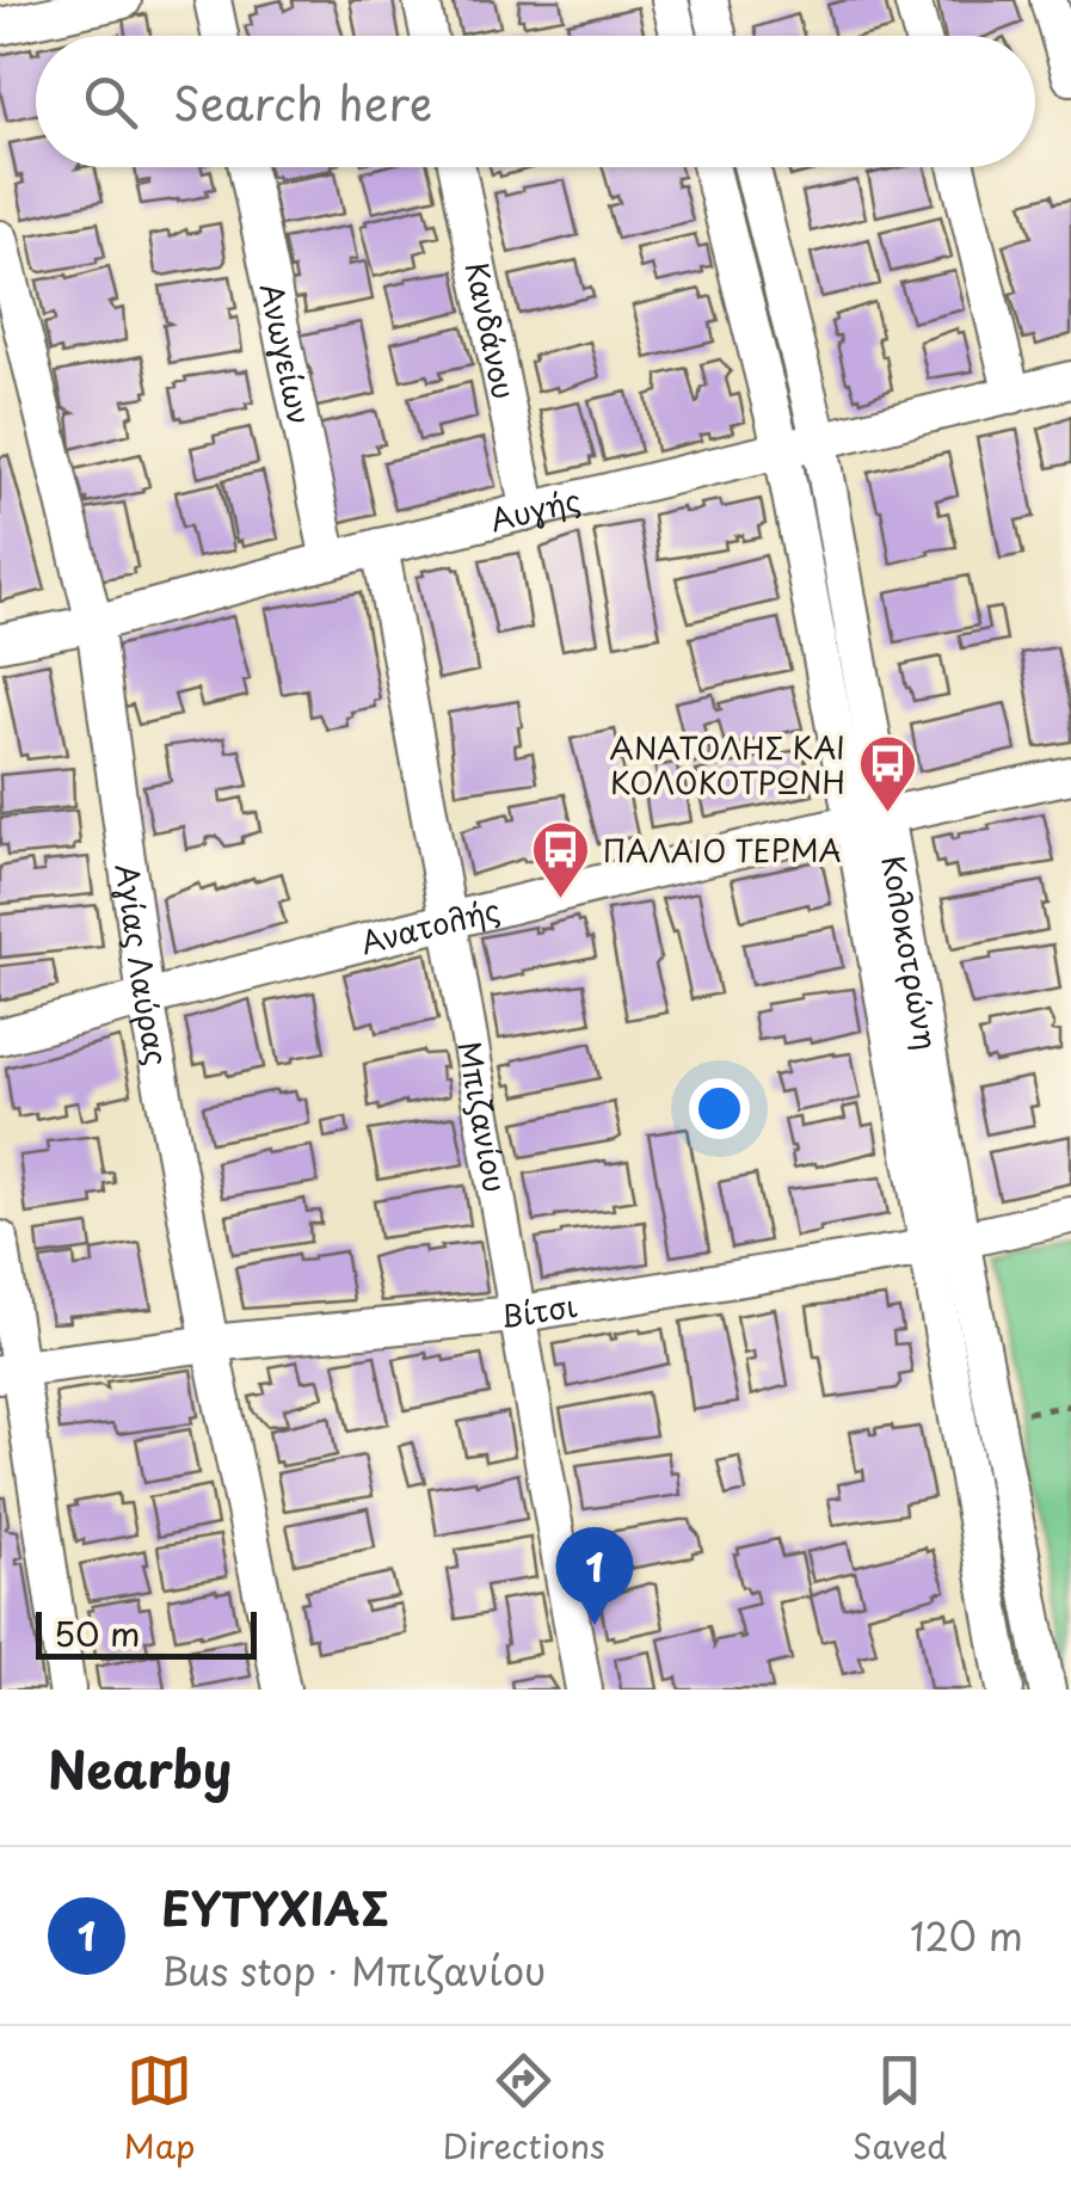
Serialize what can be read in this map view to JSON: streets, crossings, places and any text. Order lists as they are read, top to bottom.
{
  "streets": {
    "street": [
      "Κανδάνου",
      "Ανωγείων",
      "Αυγής",
      "Ανατολής",
      "Κολοκοτρώνη",
      "Αγίας Λαύρας",
      "Μπιζανίου",
      "Βίτσι"
    ]
  },
  "crossings": [
    ["Κανδάνου", "Αυγής"],
    ["Ανωγείων", "Αυγής"],
    ["Αυγής", "Κολοκοτρώνη"],
    ["Αυγής", "Αγίας Λαύρας"],
    ["Αυγής", "Μπιζανίου"],
    ["Ανατολής", "Κολοκοτρώνη"],
    ["Ανατολής", "Αγίας Λαύρας"],
    ["Ανατολής", "Μπιζανίου"],
    ["Κολοκοτρώνη", "Βίτσι"],
    ["Αγίας Λαύρας", "Βίτσι"],
    ["Μπιζανίου", "Βίτσι"]
  ],
  "places": {
    "bus stop": ["ΑΝΑΤΟΛΗΣ ΚΑΙ ΚΟΛΟΚΟΤΡΩΝΗ", "ΠΑΛΑΙΟ ΤΕΡΜΑ"]
  },
  "scale_bar": "50 m",
  "page": {
    "search": "Search here",
    "pins": "1",
    "scale": "50 m",
    "heading": "Nearby",
    "list": [
      {
        "mark": "1",
        "name": "ΕΥΤΥΧΙΑΣ",
        "note": "Bus stop · Μπιζανίου",
        "value": "120 m"
      }
    ],
    "nav": ["Map", "Directions", "Saved"]
  }
}
